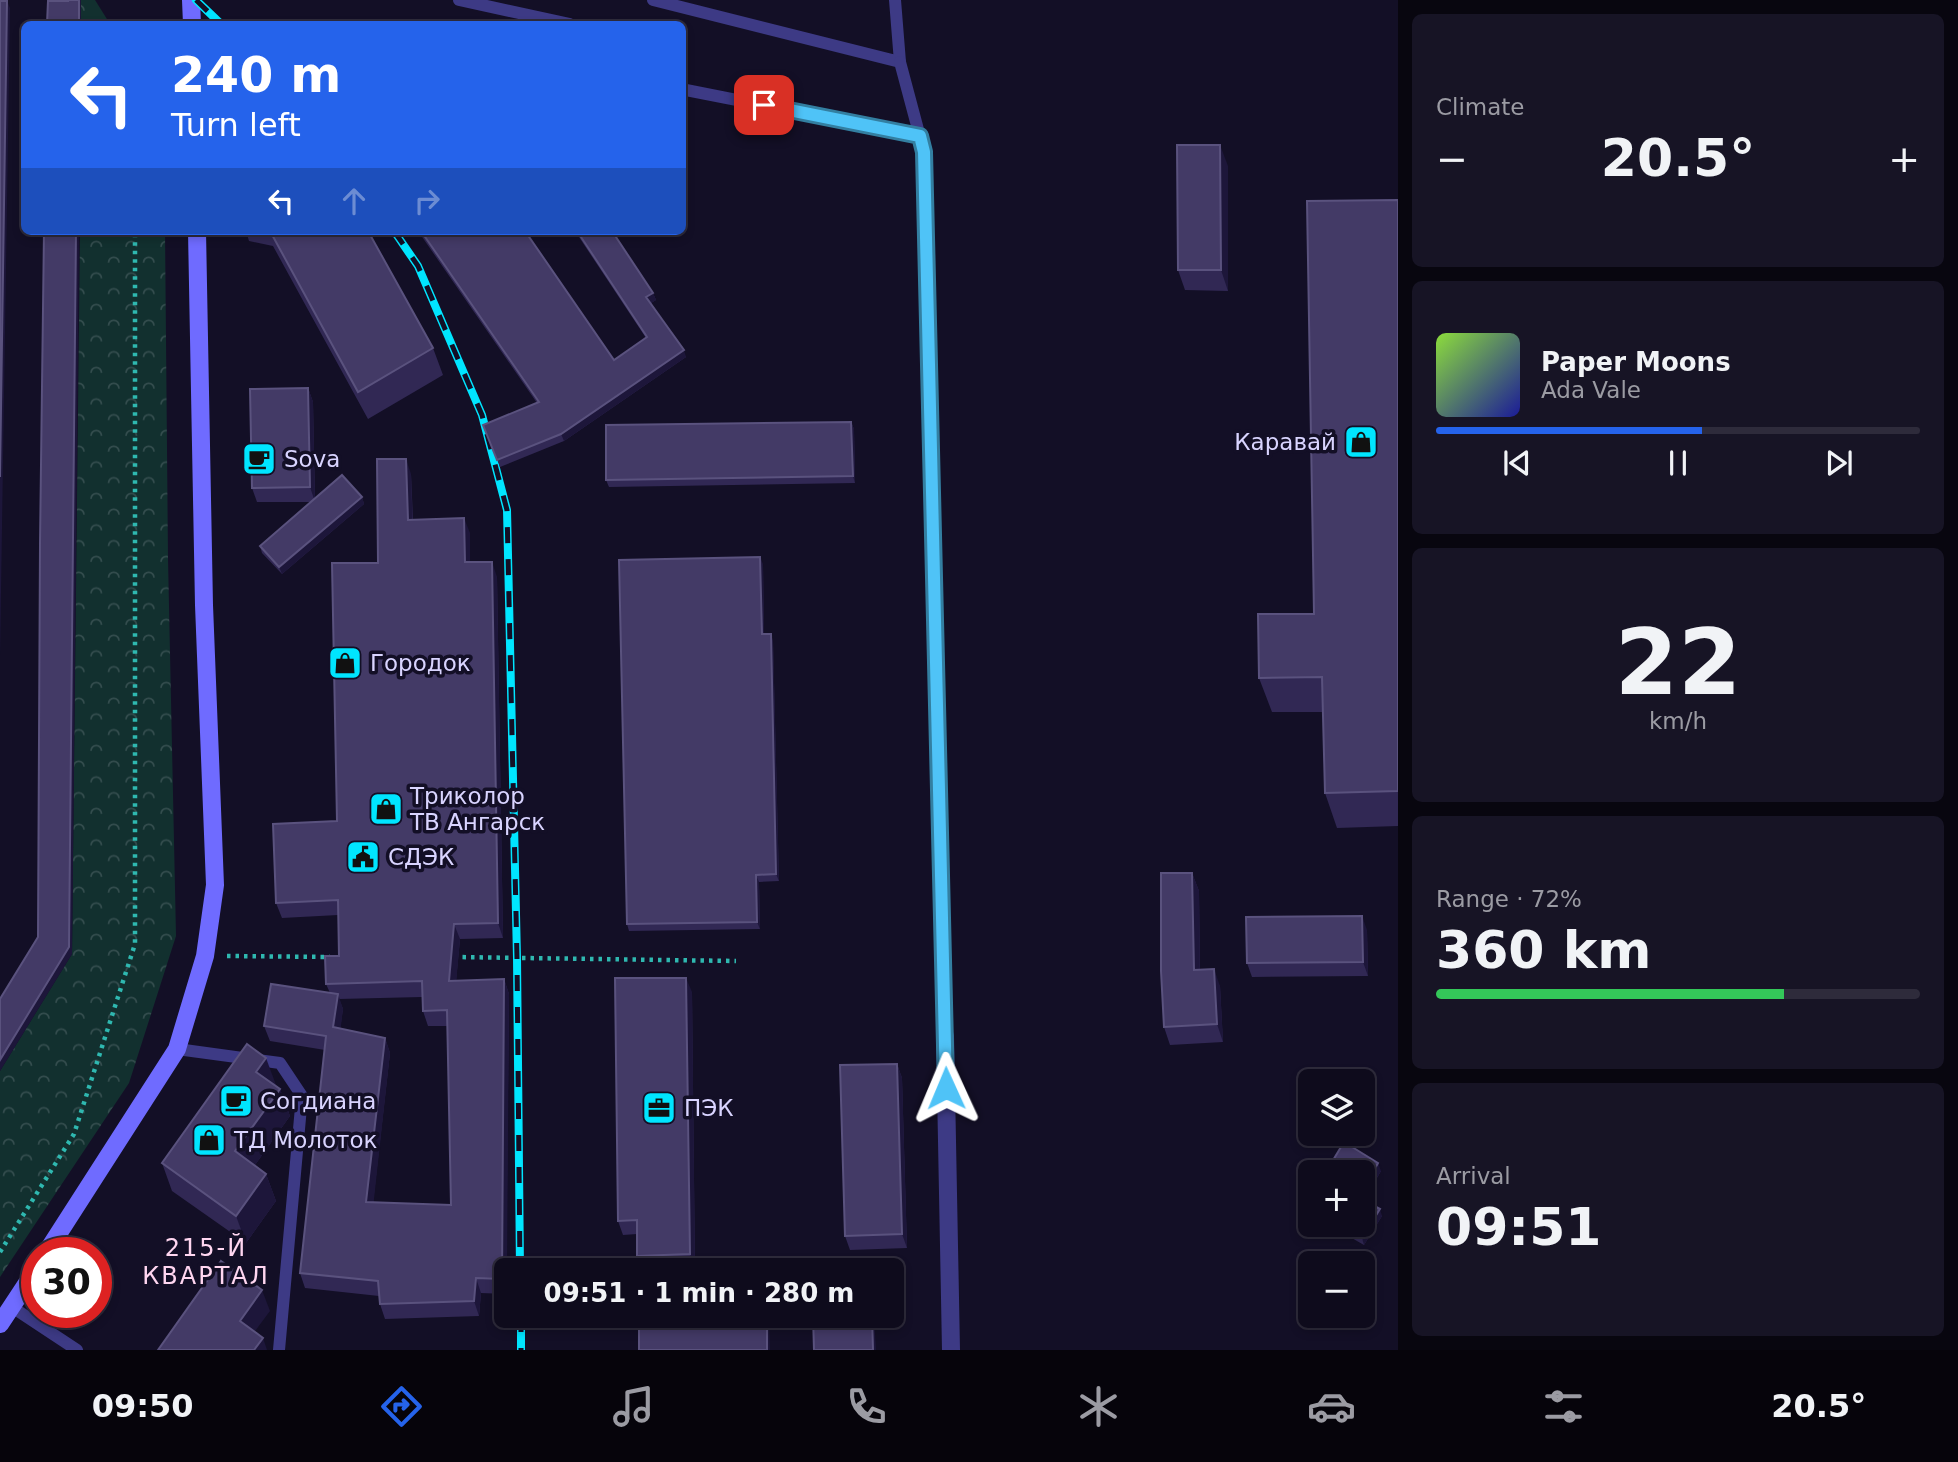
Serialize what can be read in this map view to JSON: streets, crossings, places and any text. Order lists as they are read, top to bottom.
{
  "districts": ["215-Й КВАРТАЛ"],
  "places": {
    "shop": [
      "Каравай",
      "Городок",
      "Триколор ТВ Ангарск",
      "ТД Молоток"
    ],
    "cafe": ["Sova", "Согдиана"],
    "public building": ["СДЭК"],
    "office": ["ПЭК"]
  },
  "page": {
    "tile": [
      "Climate",
      ["22", "km/h"],
      ["Range · 72%", "360 km"],
      ["Arrival", "09:51"]
    ],
    "turn": ["240 m", "Turn left"],
    "heat": ["−", "20.5°", "+"],
    "song": ["Paper Moons", "Ada Vale"],
    "map_buttons": ["+", "−"],
    "limit": "30",
    "trip": "09:51 · 1 min · 280 m",
    "tabs": ["09:50", "20.5°"]
  }
}
